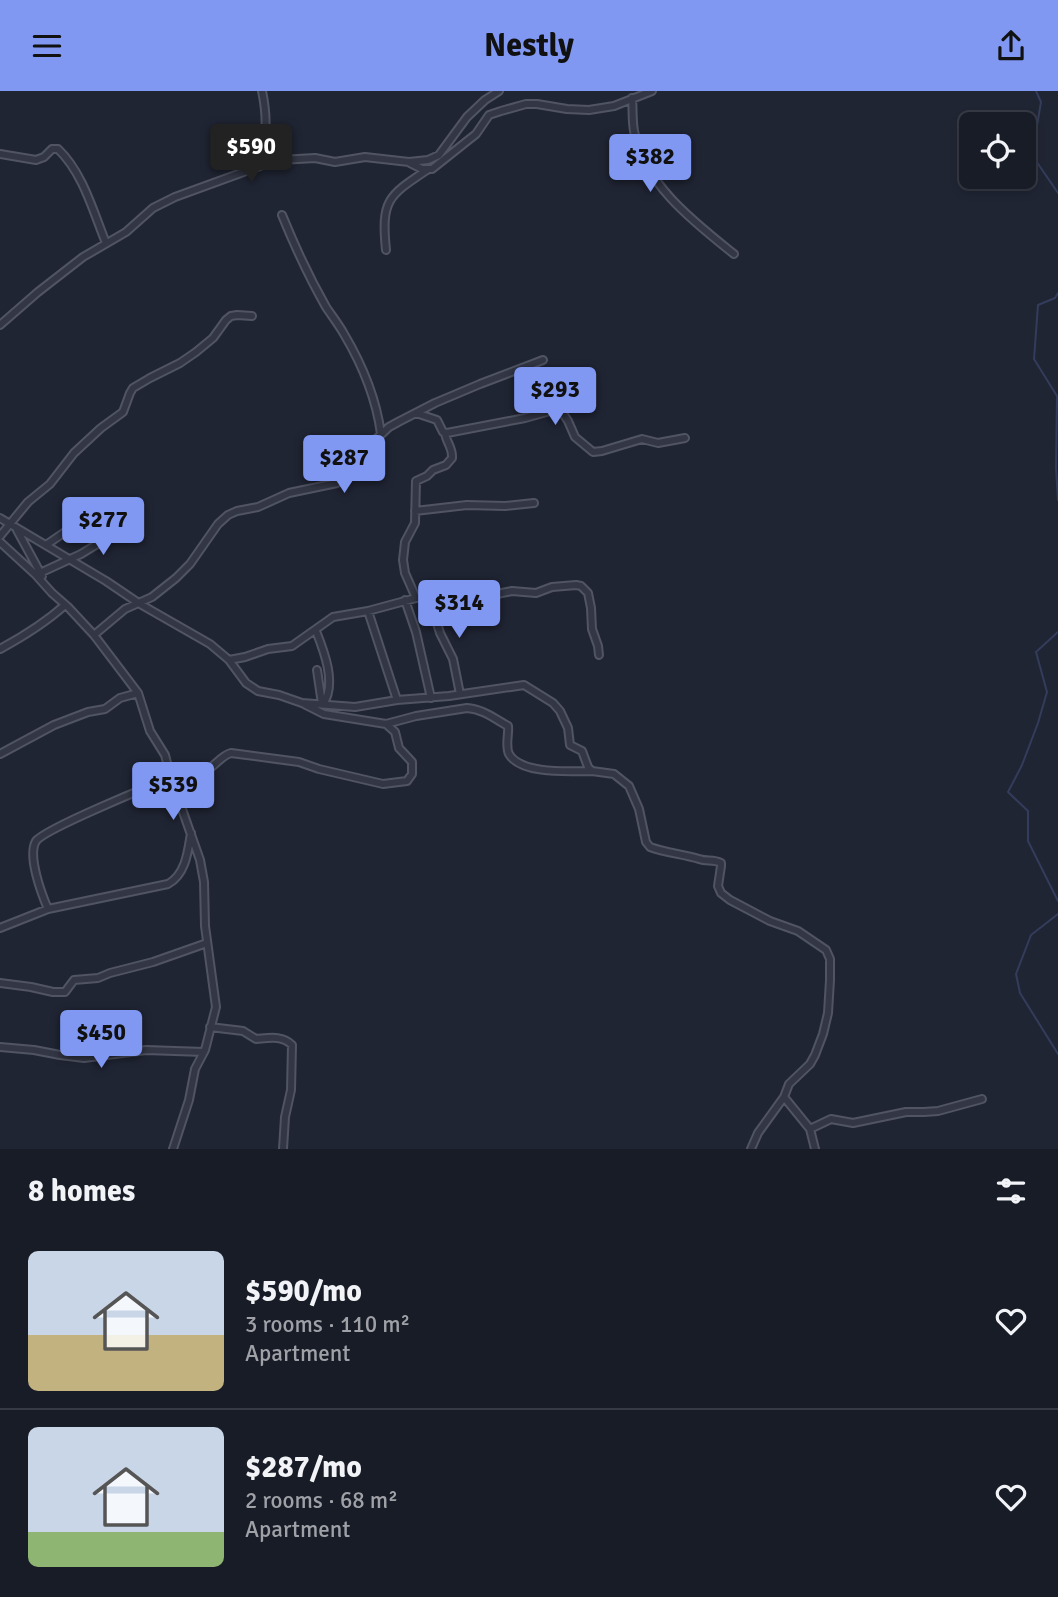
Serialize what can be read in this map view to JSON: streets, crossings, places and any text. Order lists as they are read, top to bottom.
{
  "page": {
    "header": "Nestly",
    "price": [
      "$590",
      "$382",
      "$293",
      "$287",
      "$277",
      "$314",
      "$539",
      "$450"
    ],
    "heading": "8 homes",
    "list": [
      {
        "name": "$590/mo",
        "note": "3 rooms · 110 m² · Apartment"
      },
      {
        "name": "$287/mo",
        "note": "2 rooms · 68 m² · Apartment"
      }
    ]
  }
}
